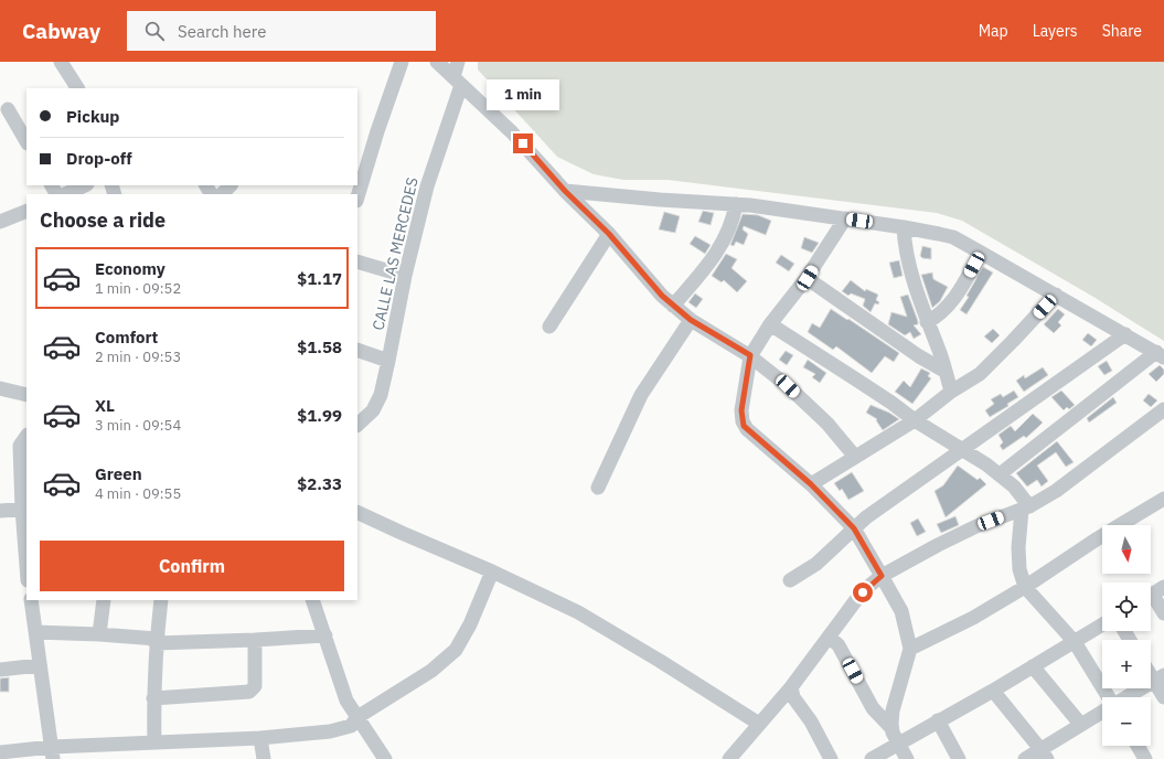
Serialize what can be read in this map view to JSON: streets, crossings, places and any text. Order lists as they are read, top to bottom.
{
  "streets": {
    "street": ["CALLE LAS MERCEDES"]
  },
  "north": "bottom",
  "page": {
    "header": "Cabway",
    "search": "Search here",
    "nav": ["Map", "Layers", "Share"],
    "bubble": "1 min",
    "banner": ["Pickup", "Drop-off"],
    "heading": "Choose a ride",
    "list": [
      {
        "name": "Economy",
        "note": "1 min · 09:52",
        "value": "$1.17"
      },
      {
        "name": "Comfort",
        "note": "2 min · 09:53",
        "value": "$1.58"
      },
      {
        "name": "XL",
        "note": "3 min · 09:54",
        "value": "$1.99"
      },
      {
        "name": "Green",
        "note": "4 min · 09:55",
        "value": "$2.33"
      }
    ],
    "map_buttons": ["+", "−"],
    "buttons": "Confirm"
  }
}
